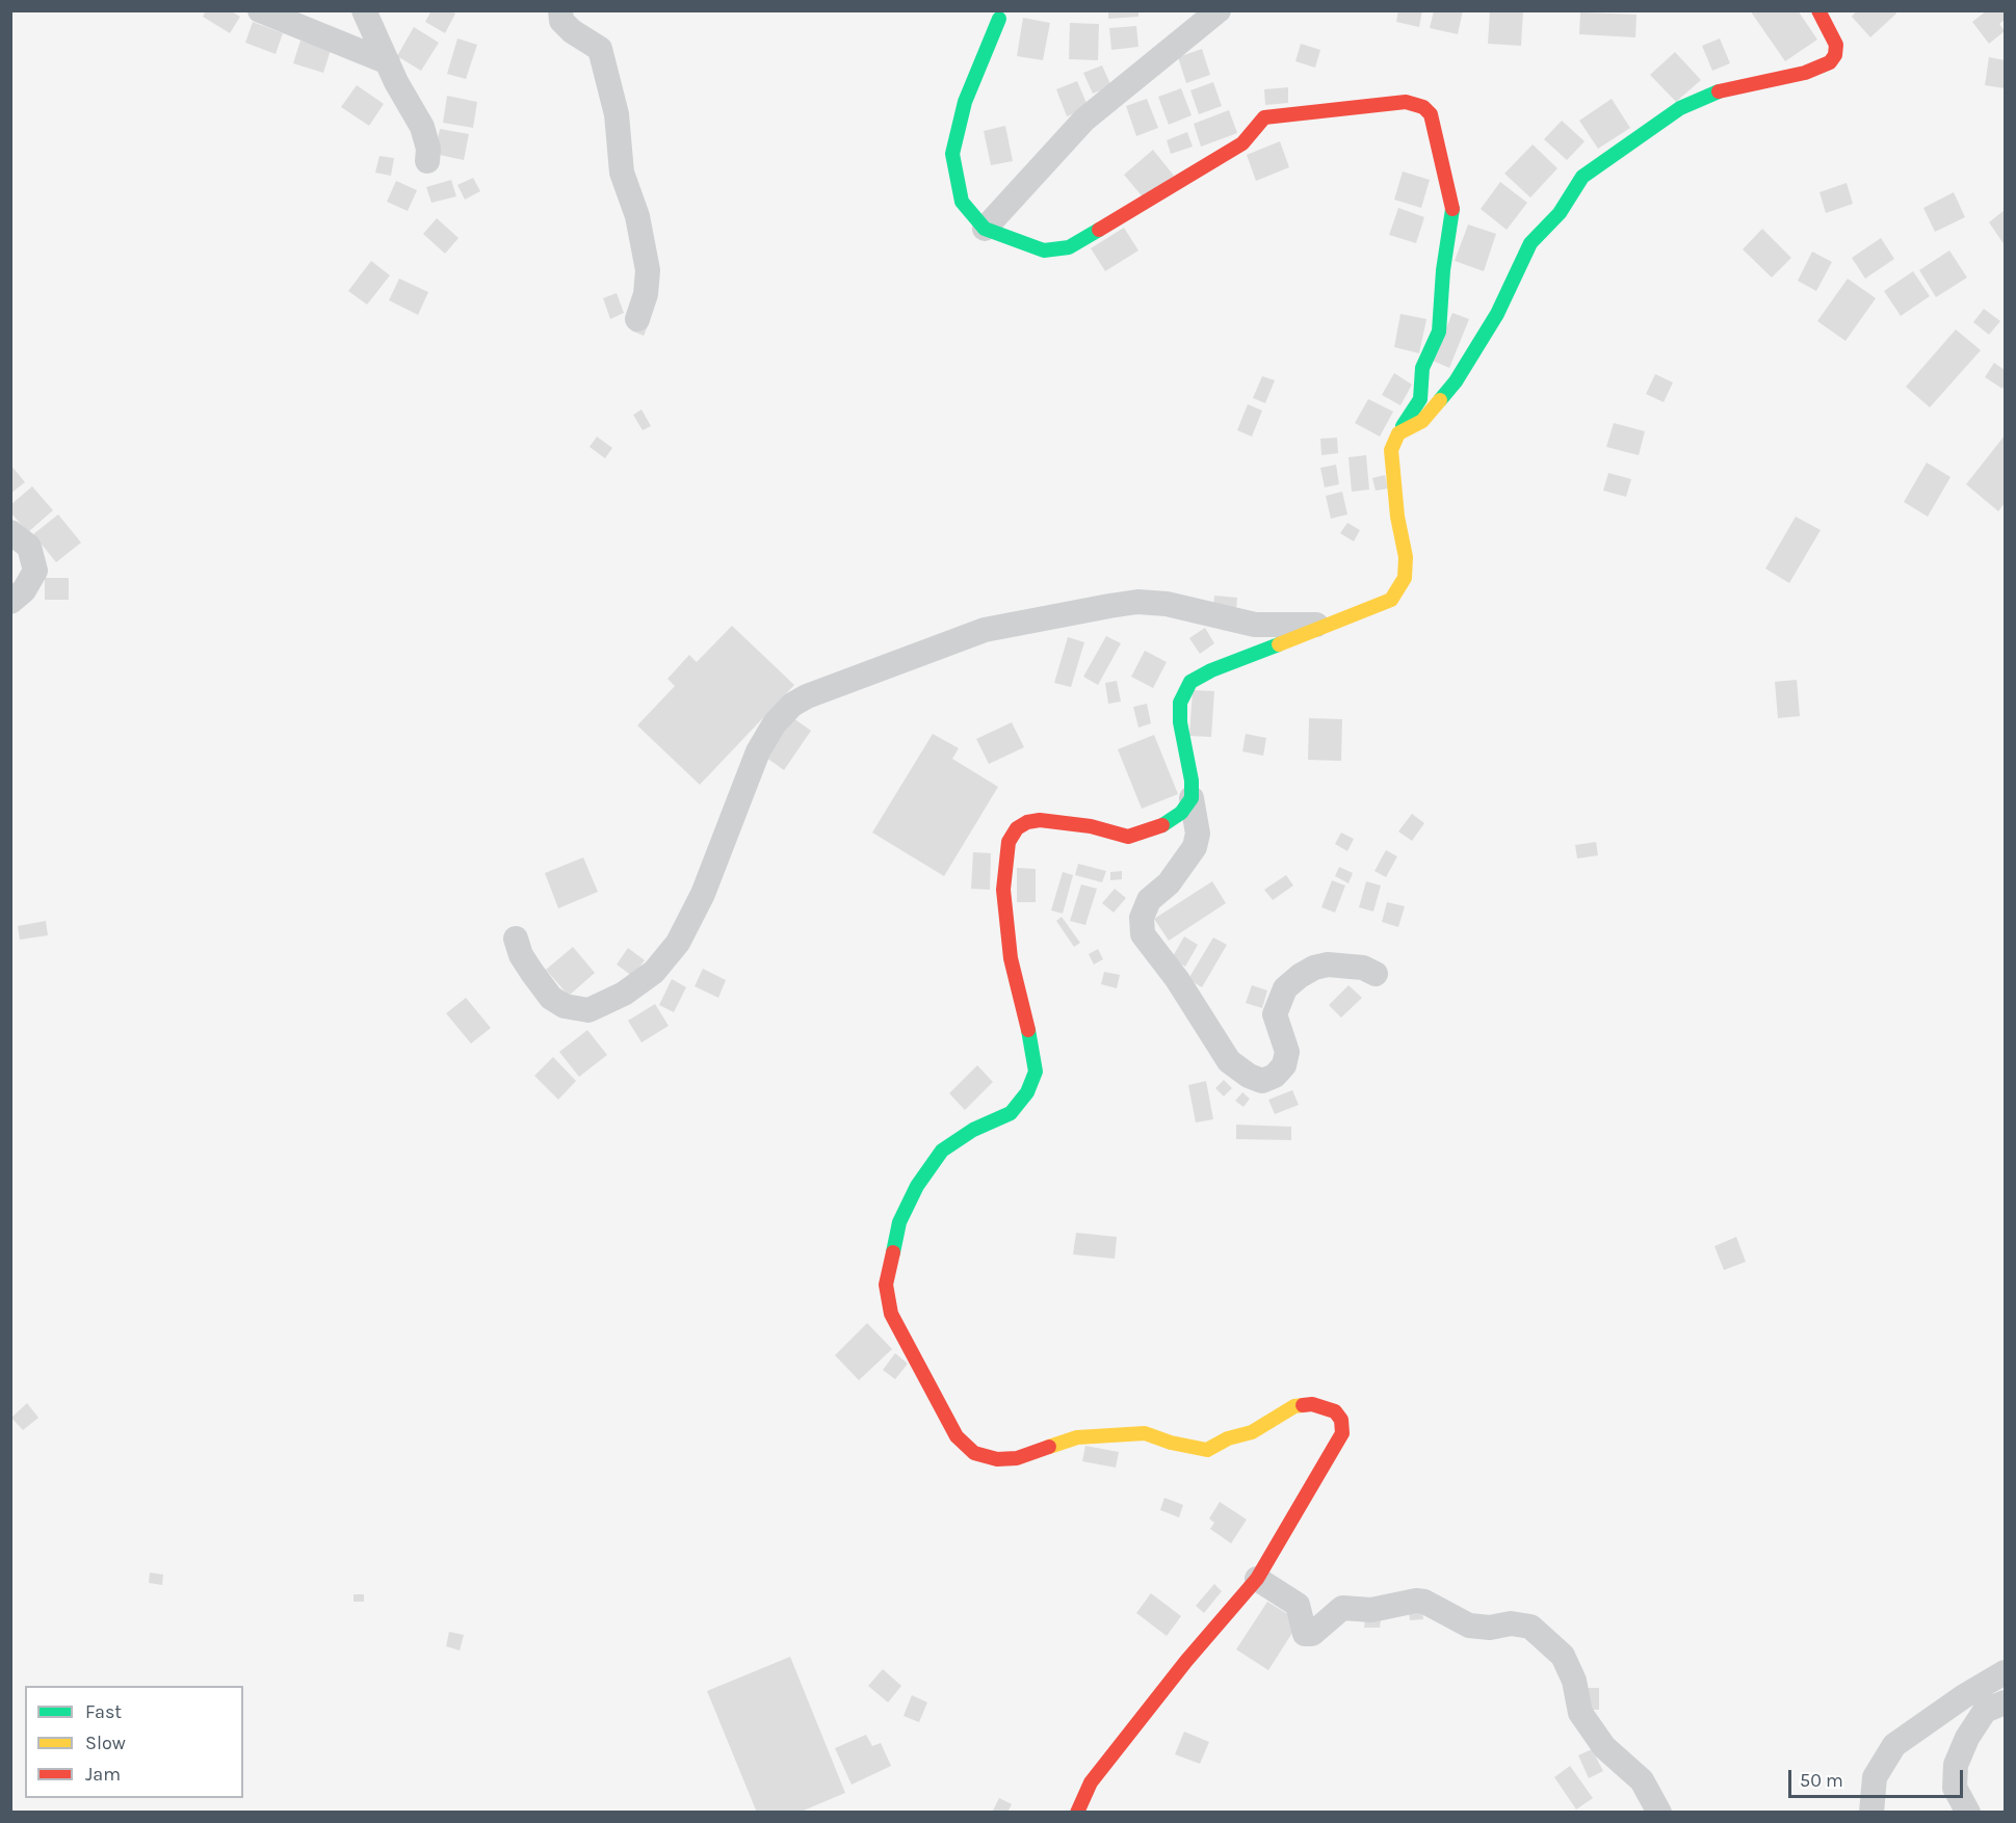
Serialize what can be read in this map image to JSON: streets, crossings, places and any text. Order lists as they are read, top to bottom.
{
  "legend": ["Fast", "Slow", "Jam"],
  "scale_bar": "50 m"
}
